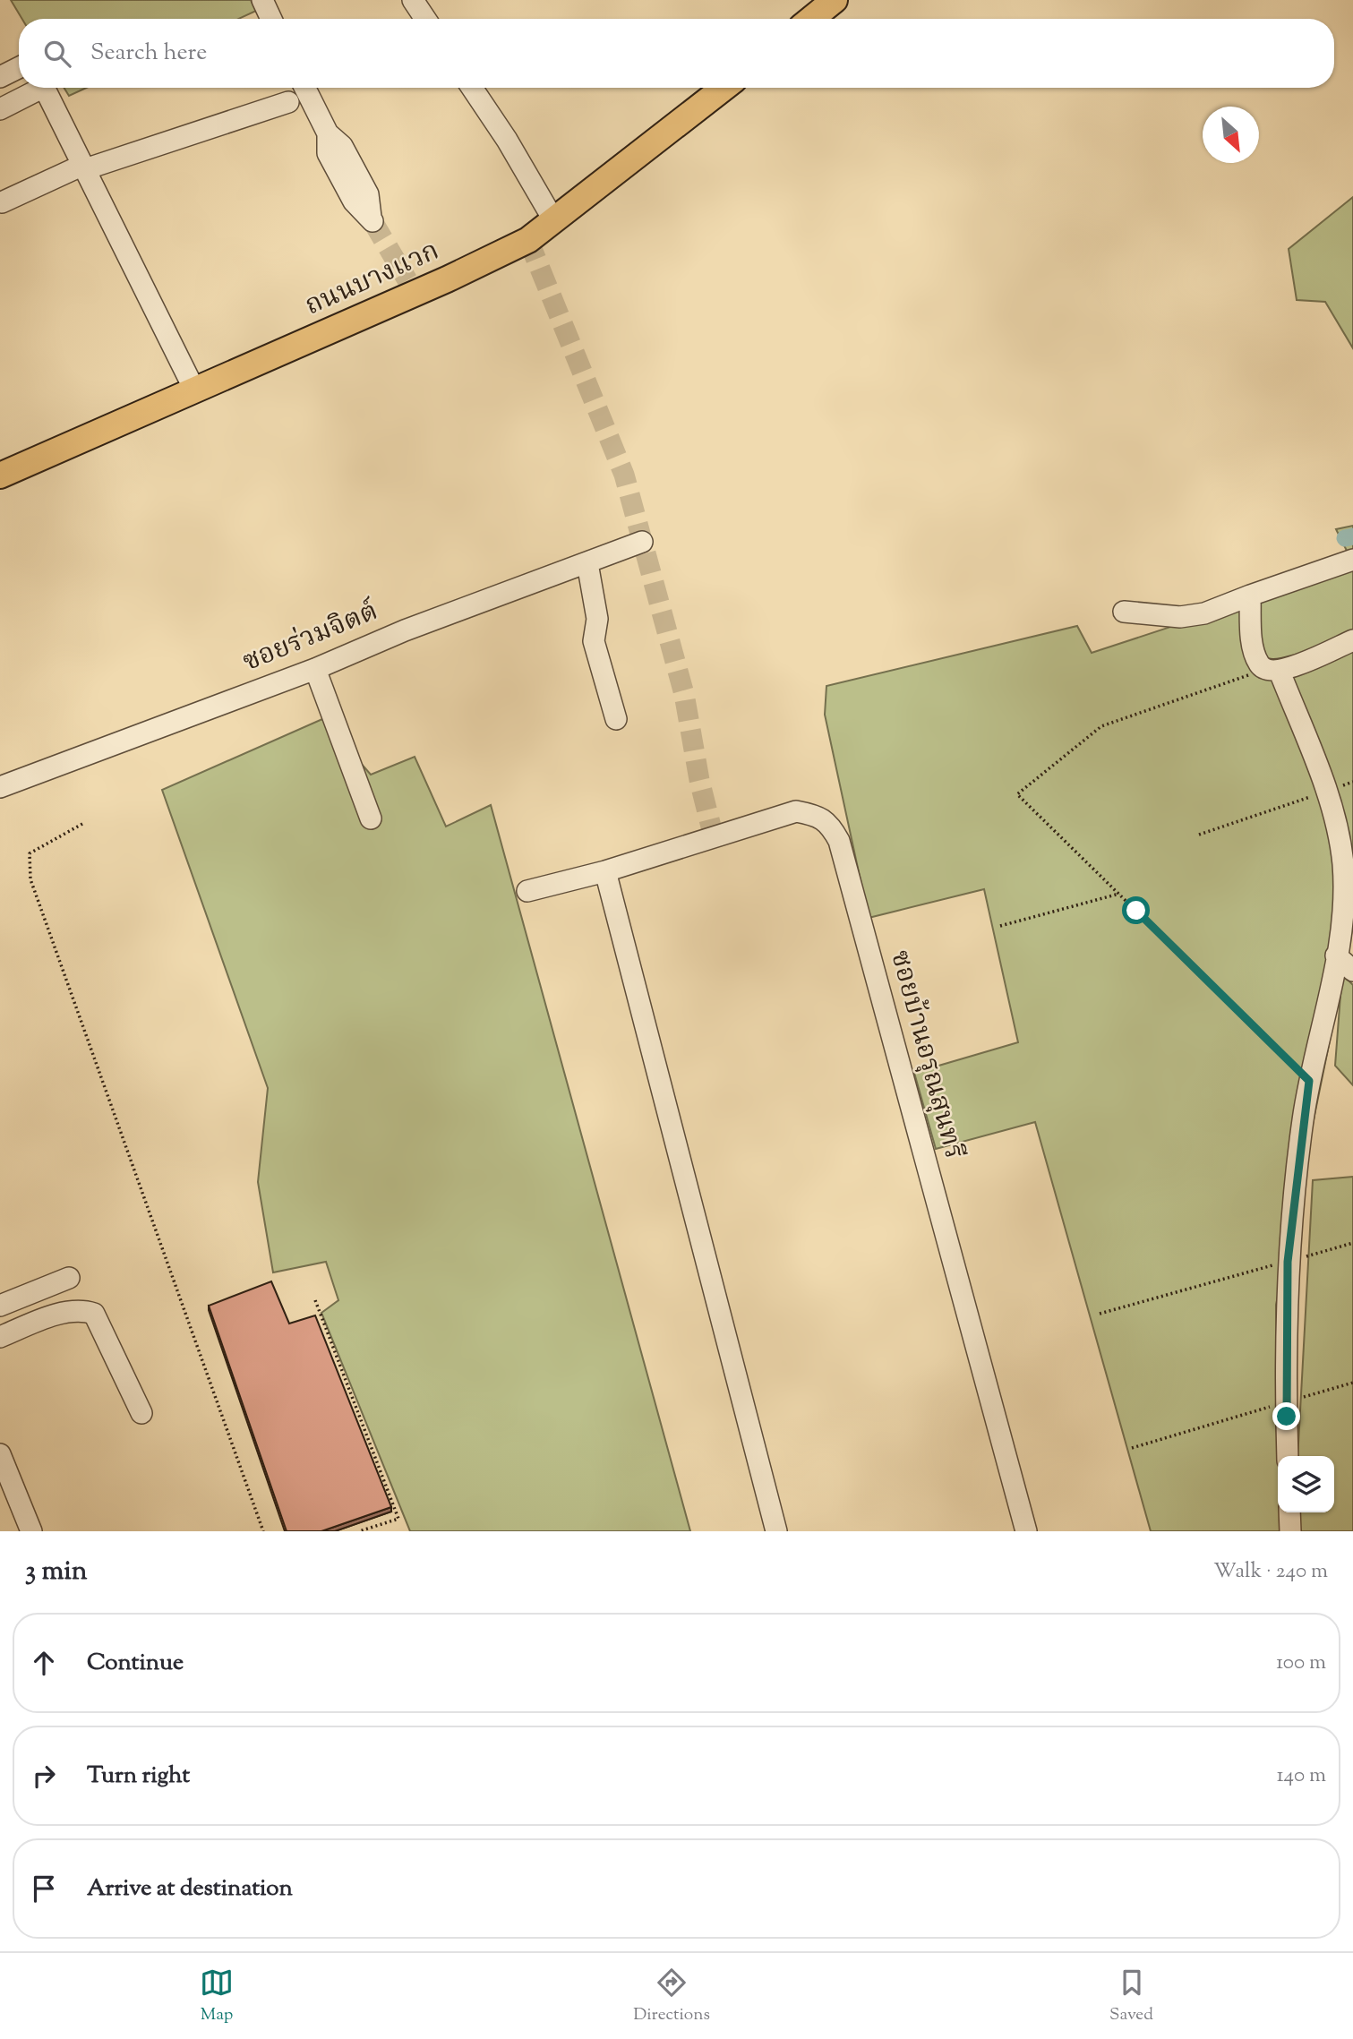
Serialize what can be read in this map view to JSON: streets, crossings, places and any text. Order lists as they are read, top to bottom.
{
  "streets": {
    "main road": ["ถนนบางแวก"],
    "street": ["ซอยร่วมจิตต์", "ซอยบ้านอรุณสุนทรี"]
  },
  "north": "bottom right",
  "page": {
    "search": "Search here",
    "heading": ["3 min", "Walk · 240 m"],
    "list": [
      ["Continue", "100 m"],
      ["Turn right", "140 m"],
      "Arrive at destination"
    ],
    "nav": ["Map", "Directions", "Saved"]
  }
}
